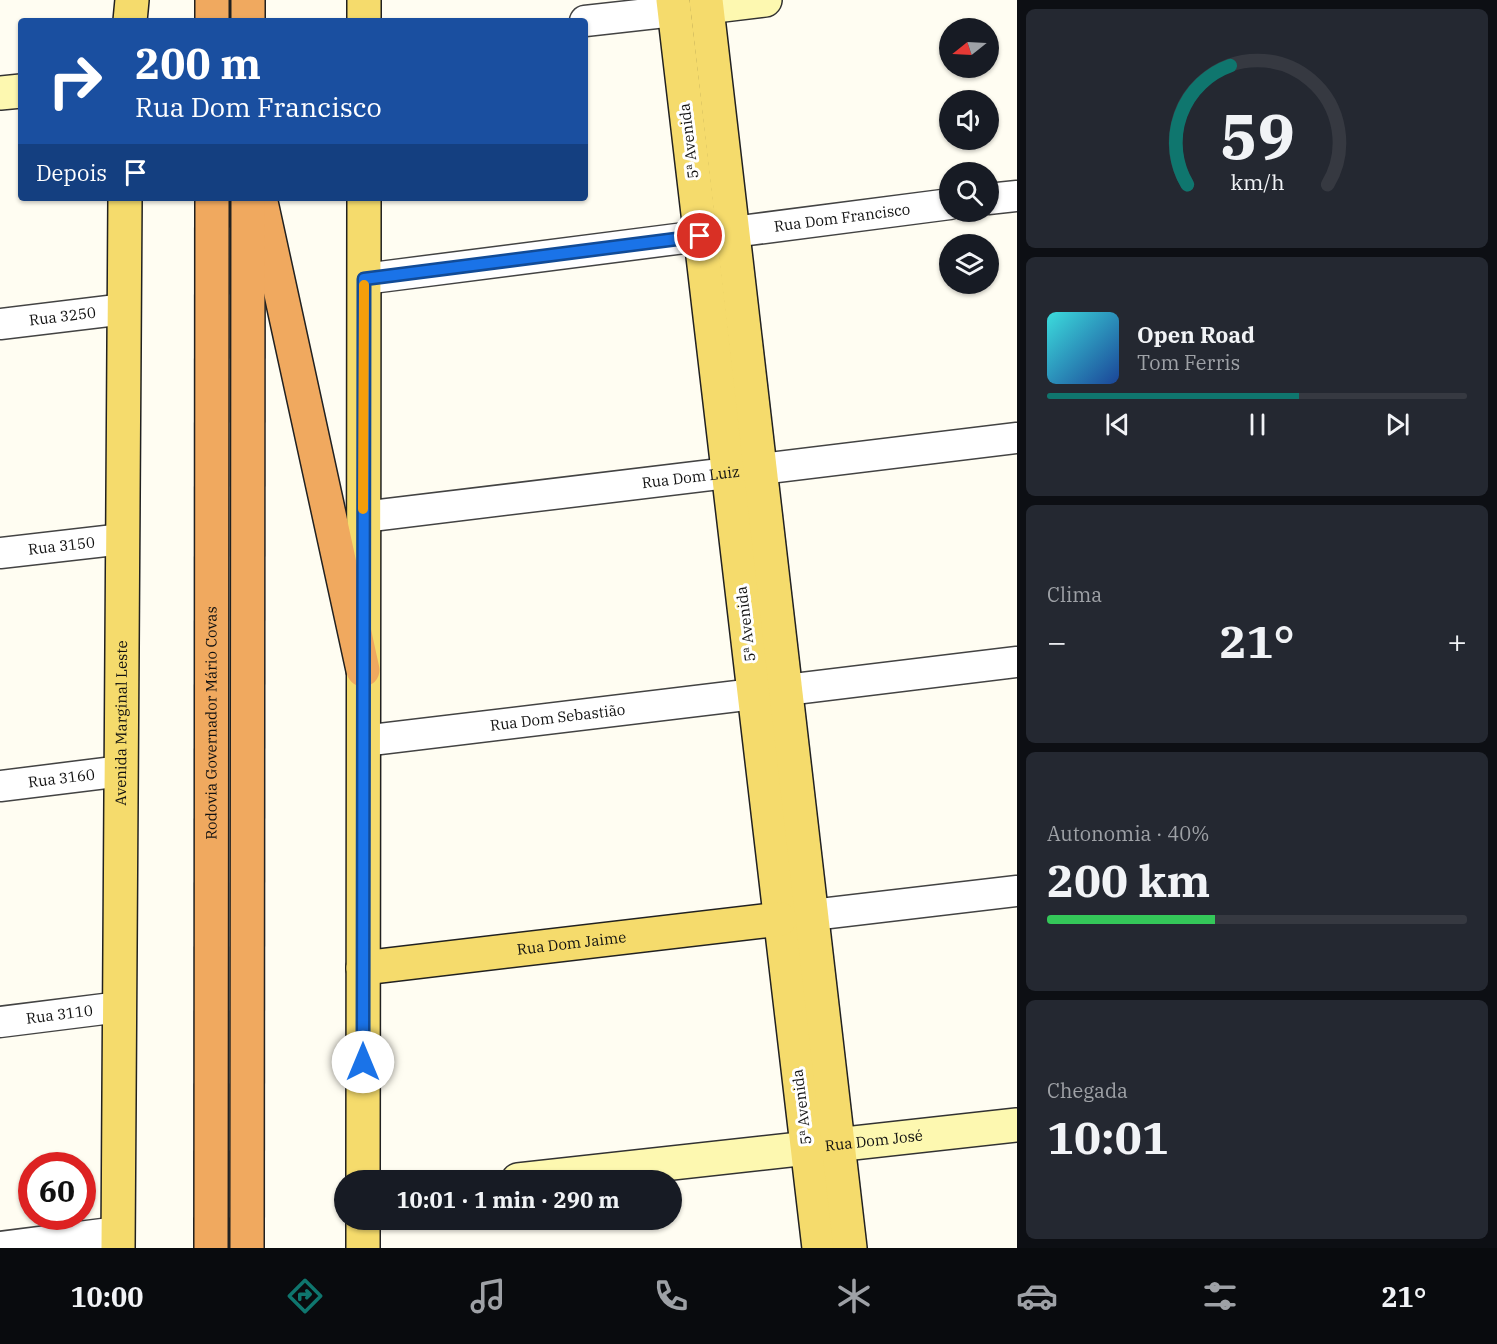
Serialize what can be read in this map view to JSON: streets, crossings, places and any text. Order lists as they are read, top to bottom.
{
  "streets": {
    "highway": ["Rodovia Governador Mário Covas"],
    "main road": ["5ª Avenida", "Avenida Marginal Leste", "Rua Dom Jaime"],
    "street": [
      "Rua Dom Francisco",
      "Rua 3250",
      "Rua Dom Luiz",
      "Rua 3150",
      "Rua Dom Sebastião",
      "Rua 3160",
      "Rua 3110",
      "Rua Dom José"
    ]
  },
  "crossings": [
    ["5ª Avenida", "Rua Dom Francisco"],
    ["5ª Avenida", "Rua Dom Luiz"],
    ["5ª Avenida", "Rua Dom Sebastião"],
    ["5ª Avenida", "Rua Dom Jaime"],
    ["5ª Avenida", "Rua Dom José"],
    ["Rua 3250", "Avenida Marginal Leste"],
    ["Rua 3150", "Avenida Marginal Leste"],
    ["Avenida Marginal Leste", "Rua 3160"],
    ["Avenida Marginal Leste", "Rua 3110"]
  ],
  "north": "left",
  "page": {
    "turn": ["200 m", "Rua Dom Francisco"],
    "then": "Depois",
    "song": ["Open Road", "Tom Ferris"],
    "tile": [
      "Clima",
      ["Autonomia · 40%", "200 km"],
      ["Chegada", "10:01"]
    ],
    "heat": ["−", "21°", "+"],
    "limit": "60",
    "trip": "10:01 · 1 min · 290 m",
    "tabs": ["10:00", "21°"],
    "gauge": ["59", "km/h"]
  }
}
